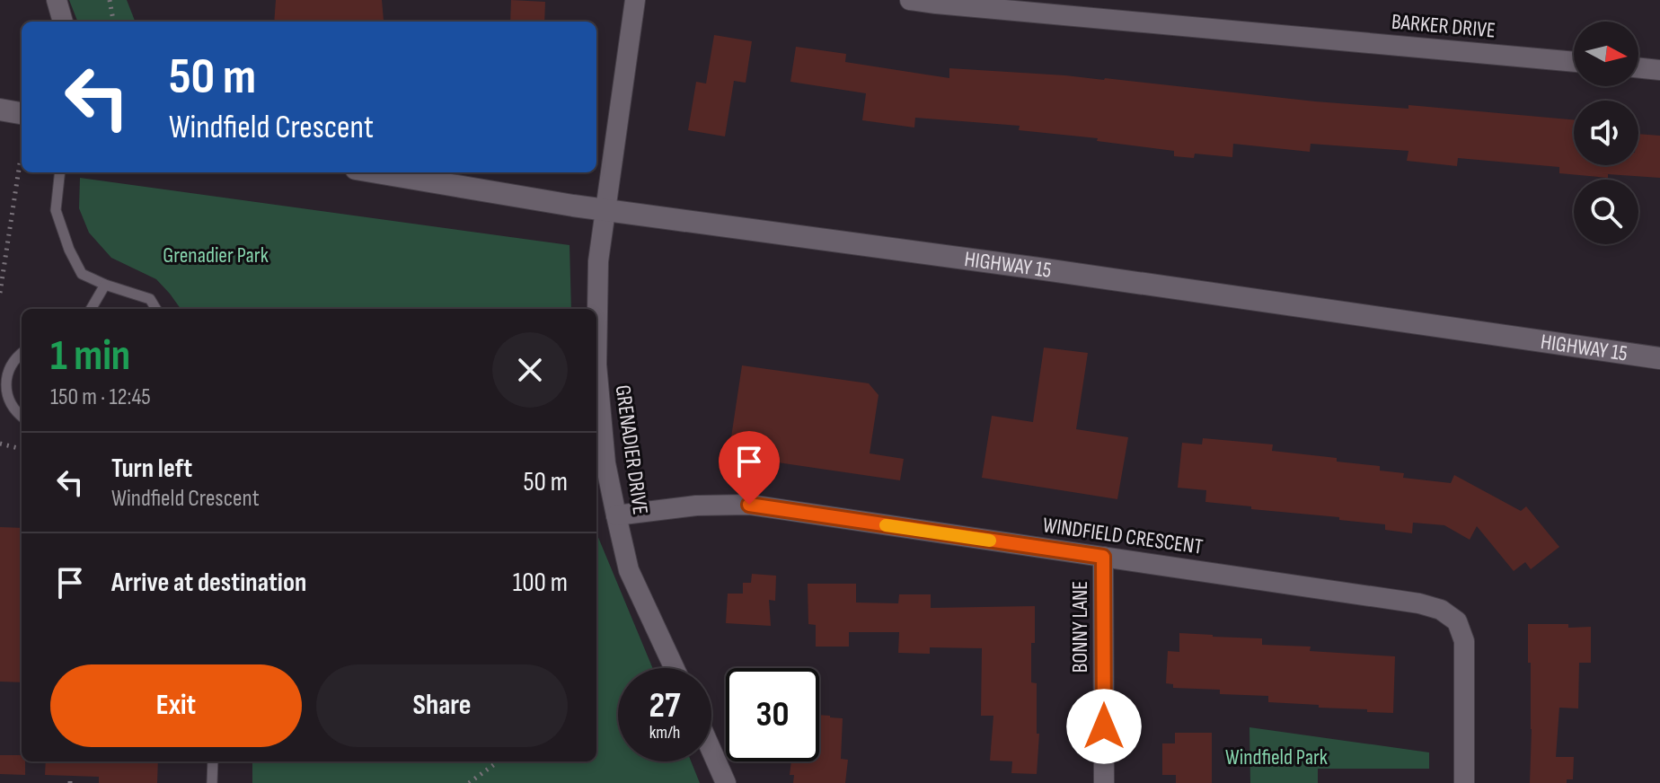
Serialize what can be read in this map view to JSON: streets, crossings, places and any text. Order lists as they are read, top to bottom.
{
  "streets": {
    "main road": ["HIGHWAY 15"],
    "street": [
      "BARKER DRIVE",
      "GRENADIER DRIVE",
      "WINDFIELD CRESCENT",
      "BONNY LANE"
    ]
  },
  "crossings": [
    ["HIGHWAY 15", "GRENADIER DRIVE"],
    ["GRENADIER DRIVE", "WINDFIELD CRESCENT"],
    ["WINDFIELD CRESCENT", "BONNY LANE"]
  ],
  "parks": ["Grenadier Park", "Windfield Park"],
  "north": "right",
  "page": {
    "turn": ["50 m", "Windfield Crescent"],
    "heading": ["1 min", "150 m · 12:45"],
    "list": [
      {
        "name": "Turn left",
        "note": "Windfield Crescent",
        "value": "50 m"
      },
      {
        "name": "Arrive at destination",
        "value": "100 m"
      }
    ],
    "buttons": ["Exit", "Share"],
    "speed": "27 km/h",
    "limit": "30"
  }
}
